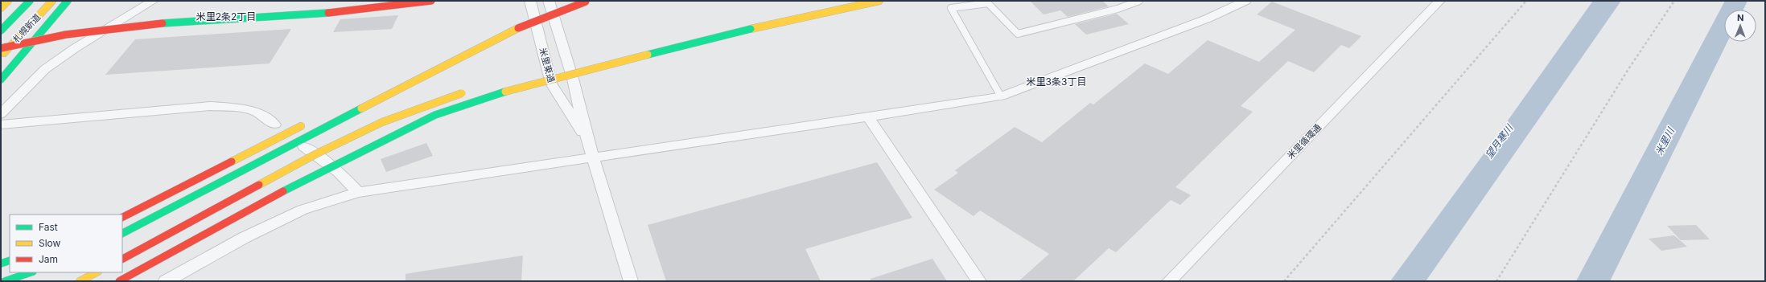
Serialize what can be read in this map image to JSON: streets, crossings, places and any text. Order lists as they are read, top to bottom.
{
  "streets": {
    "highway": ["札幌新道"],
    "street": ["米里東通", "米里循環通"]
  },
  "districts": ["米里2条2丁目", "米里3条3丁目"],
  "water": ["望月寒川", "米里川"],
  "legend": ["Fast", "Slow", "Jam"],
  "north": "top"
}
